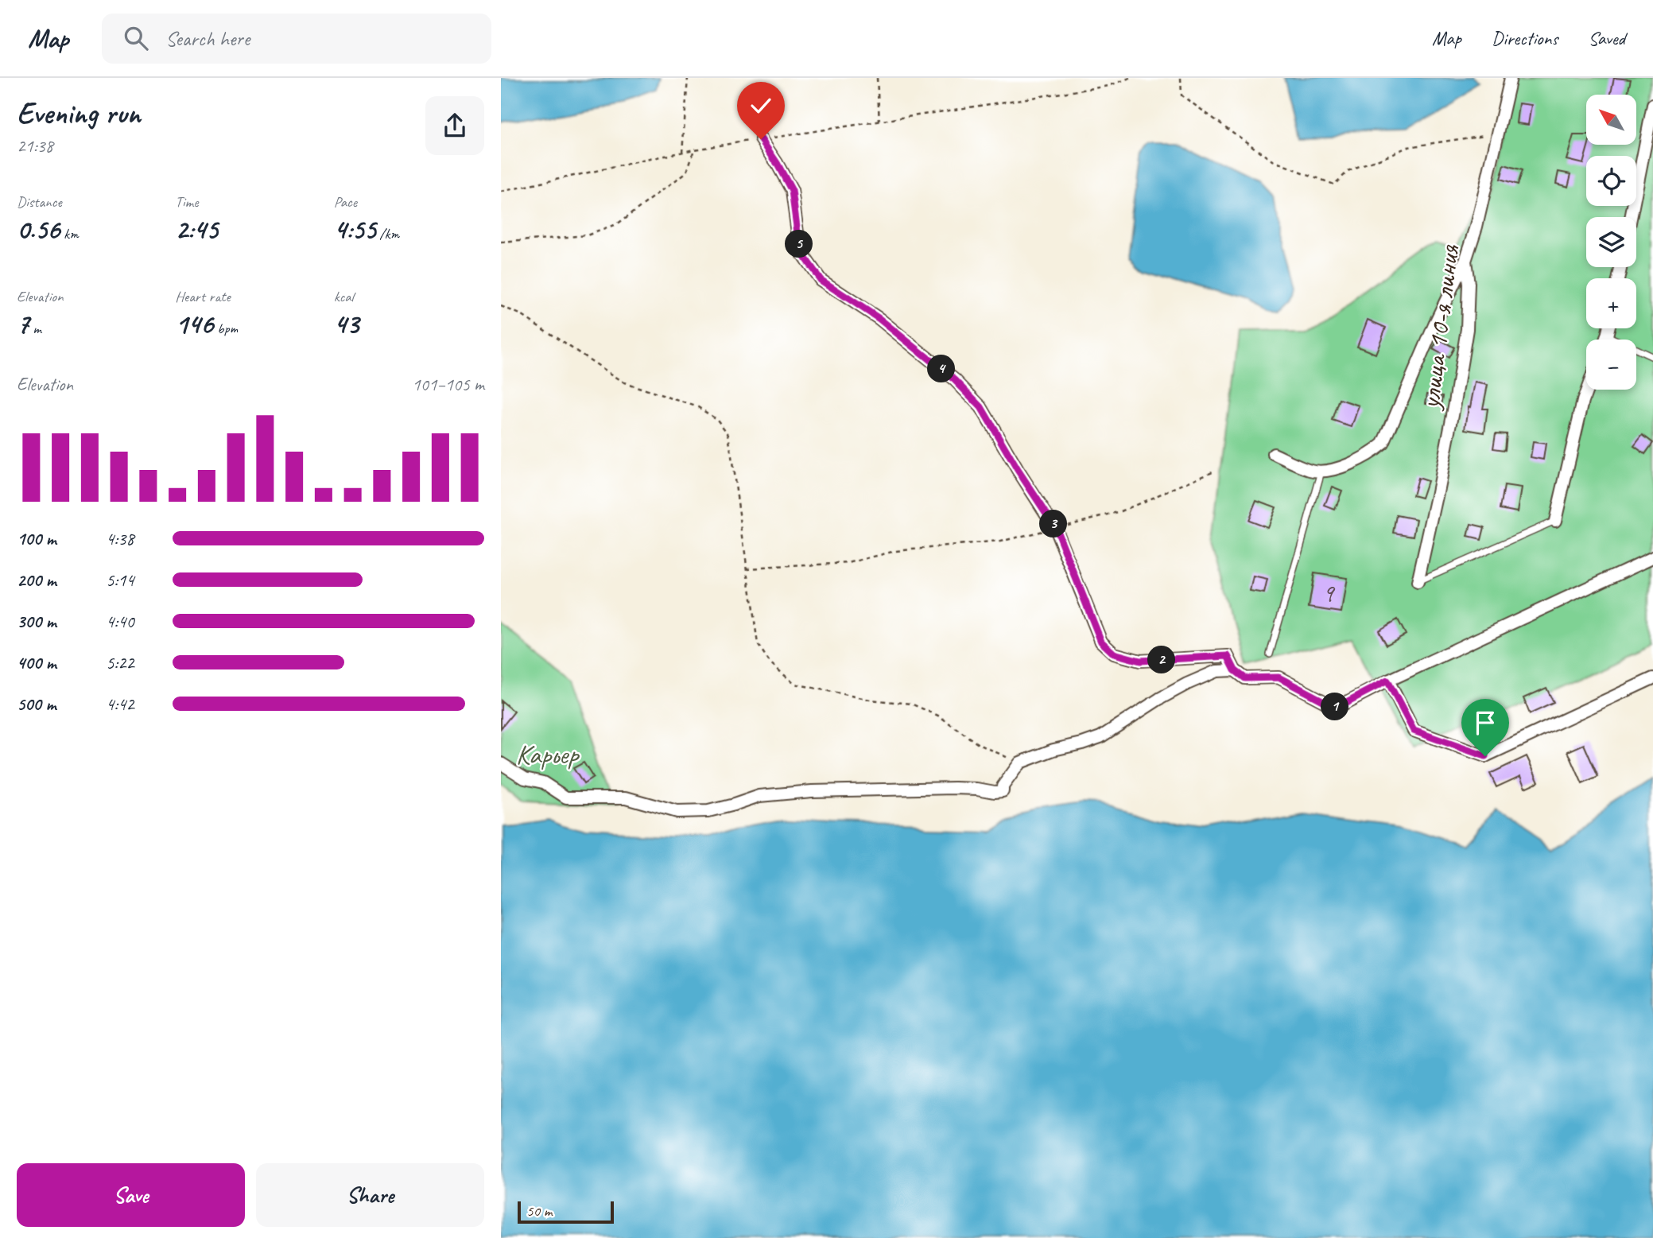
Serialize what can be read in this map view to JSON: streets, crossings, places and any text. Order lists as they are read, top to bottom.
{
  "streets": {
    "street": ["улица 10-я линия"]
  },
  "parks": ["Карьер"],
  "house_numbers": ["9"],
  "scale_bar": "50 m",
  "north": "top left",
  "page": {
    "header": "Map",
    "search": "Search here",
    "nav": ["Map", "Directions", "Saved"],
    "heading": ["Evening run", "21:38"],
    "map_buttons": ["+", "−"],
    "stats": [
      ["Distance", "0.56 km"],
      ["Time", "2:45"],
      ["Pace", "4:55 /km"],
      ["Elevation", "7 m"],
      ["Heart rate", "146 bpm"],
      ["kcal", "43"]
    ],
    "pins": [
      "5",
      "4",
      "3",
      "2",
      "1"
    ],
    "chart": ["Elevation", "101–105 m"],
    "list": [
      {
        "name": "100 m",
        "note": "4:38"
      },
      {
        "name": "200 m",
        "note": "5:14"
      },
      {
        "name": "300 m",
        "note": "4:40"
      },
      {
        "name": "400 m",
        "note": "5:22"
      },
      {
        "name": "500 m",
        "note": "4:42"
      }
    ],
    "buttons": ["Save", "Share"],
    "scale": "50 m"
  }
}
